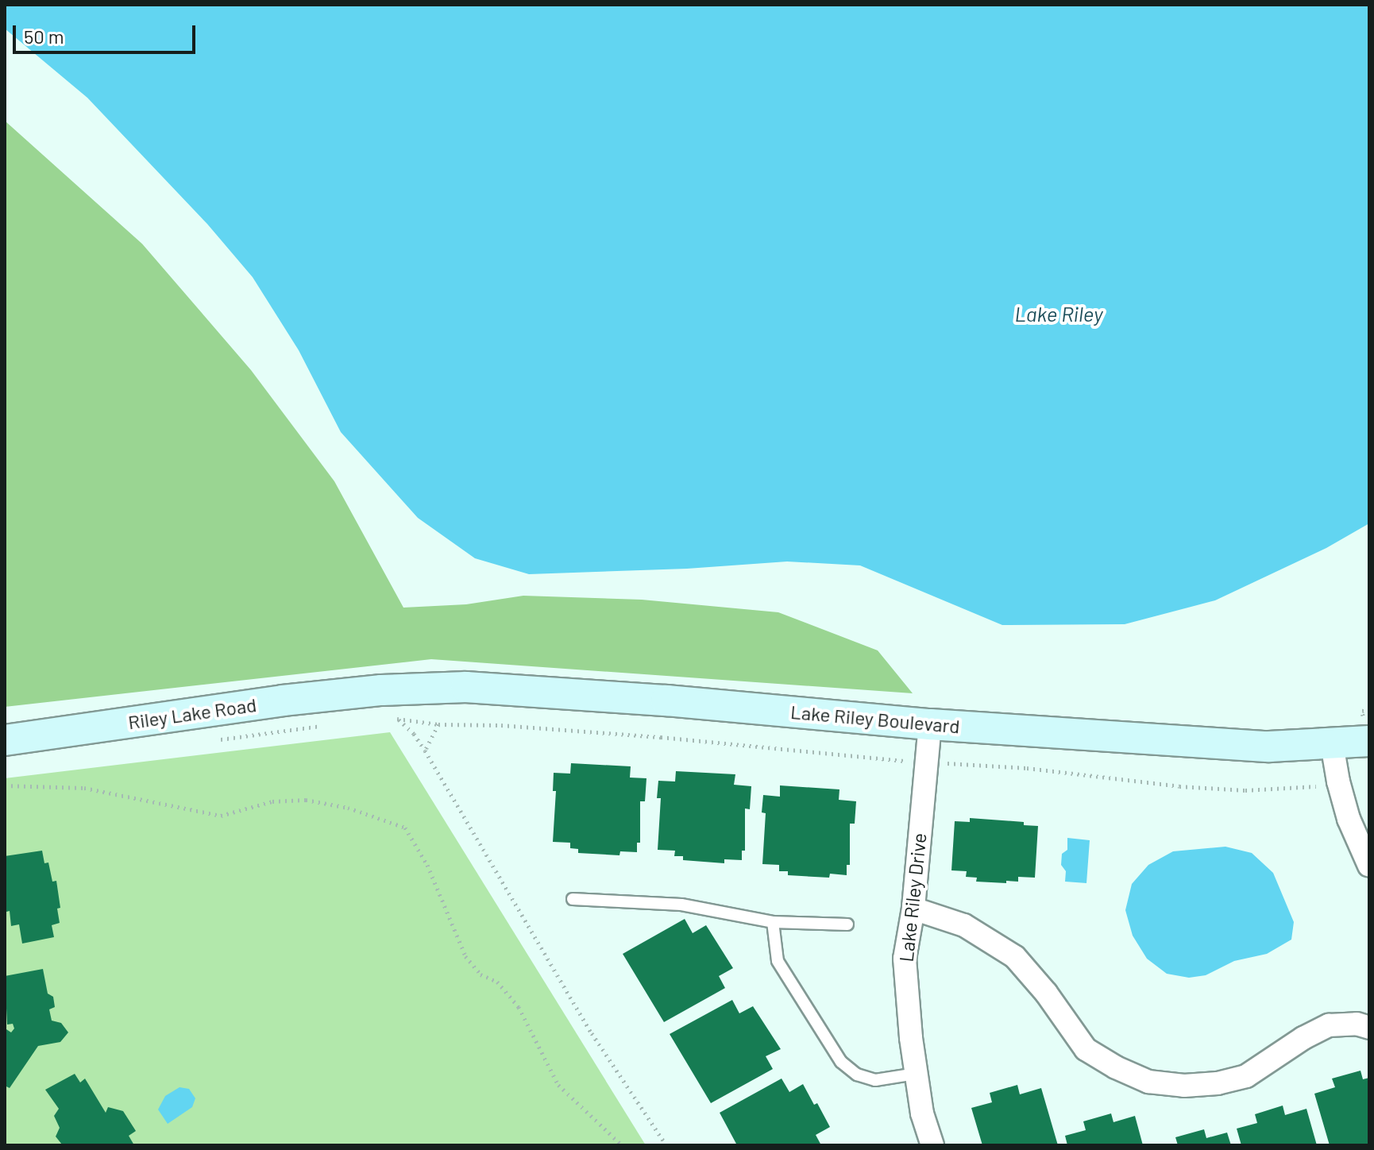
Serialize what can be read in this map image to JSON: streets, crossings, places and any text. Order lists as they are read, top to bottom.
{
  "streets": {
    "street": ["Riley Lake Road", "Lake Riley Boulevard", "Lake Riley Drive"]
  },
  "crossings": [
    ["Riley Lake Road", "Lake Riley Boulevard"],
    ["Lake Riley Boulevard", "Lake Riley Drive"]
  ],
  "water": ["Lake Riley"],
  "scale_bar": "50 m"
}
